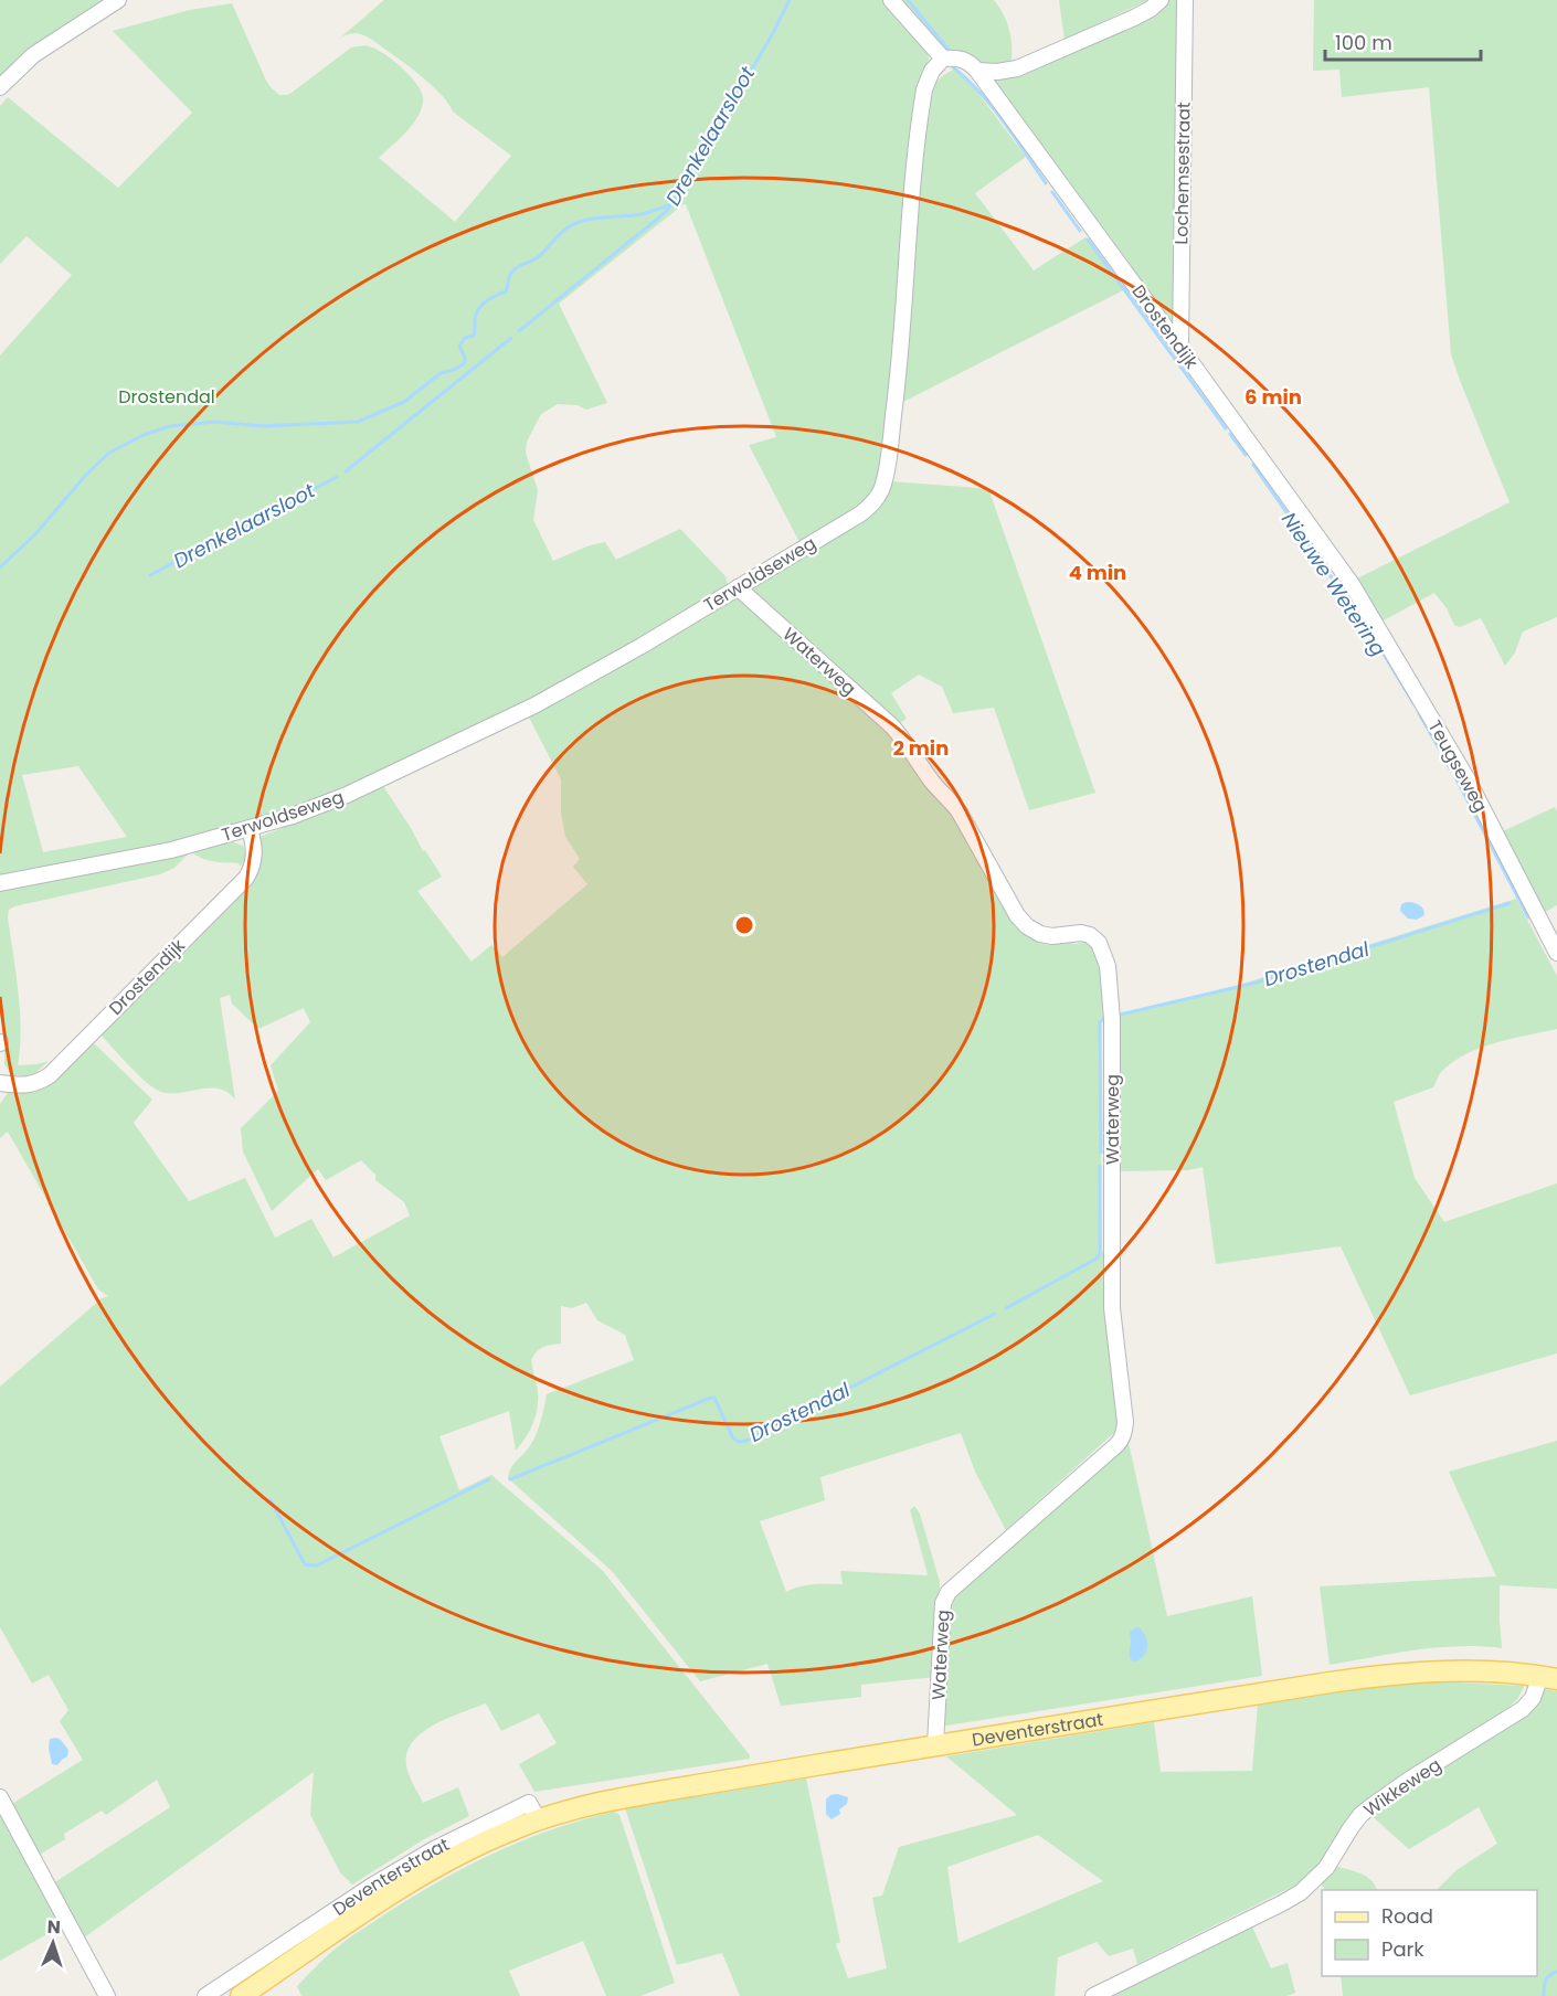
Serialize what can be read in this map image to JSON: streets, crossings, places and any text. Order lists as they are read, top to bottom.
{
  "streets": {
    "main road": ["Deventerstraat"],
    "street": [
      "Lochemsestraat",
      "Drostendijk",
      "Terwoldseweg",
      "Waterweg",
      "Teugseweg",
      "Wikkeweg"
    ]
  },
  "crossings": [
    ["Lochemsestraat", "Drostendijk"],
    ["Drostendijk", "Terwoldseweg"],
    ["Drostendijk", "Teugseweg"],
    ["Terwoldseweg", "Waterweg"],
    ["Waterweg", "Deventerstraat"],
    ["Deventerstraat", "Wikkeweg"]
  ],
  "water": ["Drenkelaarsloot", "Nieuwe Wetering", "Drostendal"],
  "parks": ["Drostendal"],
  "legend": ["Road", "Park"],
  "scale_bar": "100 m",
  "north": "top",
  "rings": ["6 min", "4 min", "2 min"]
}
